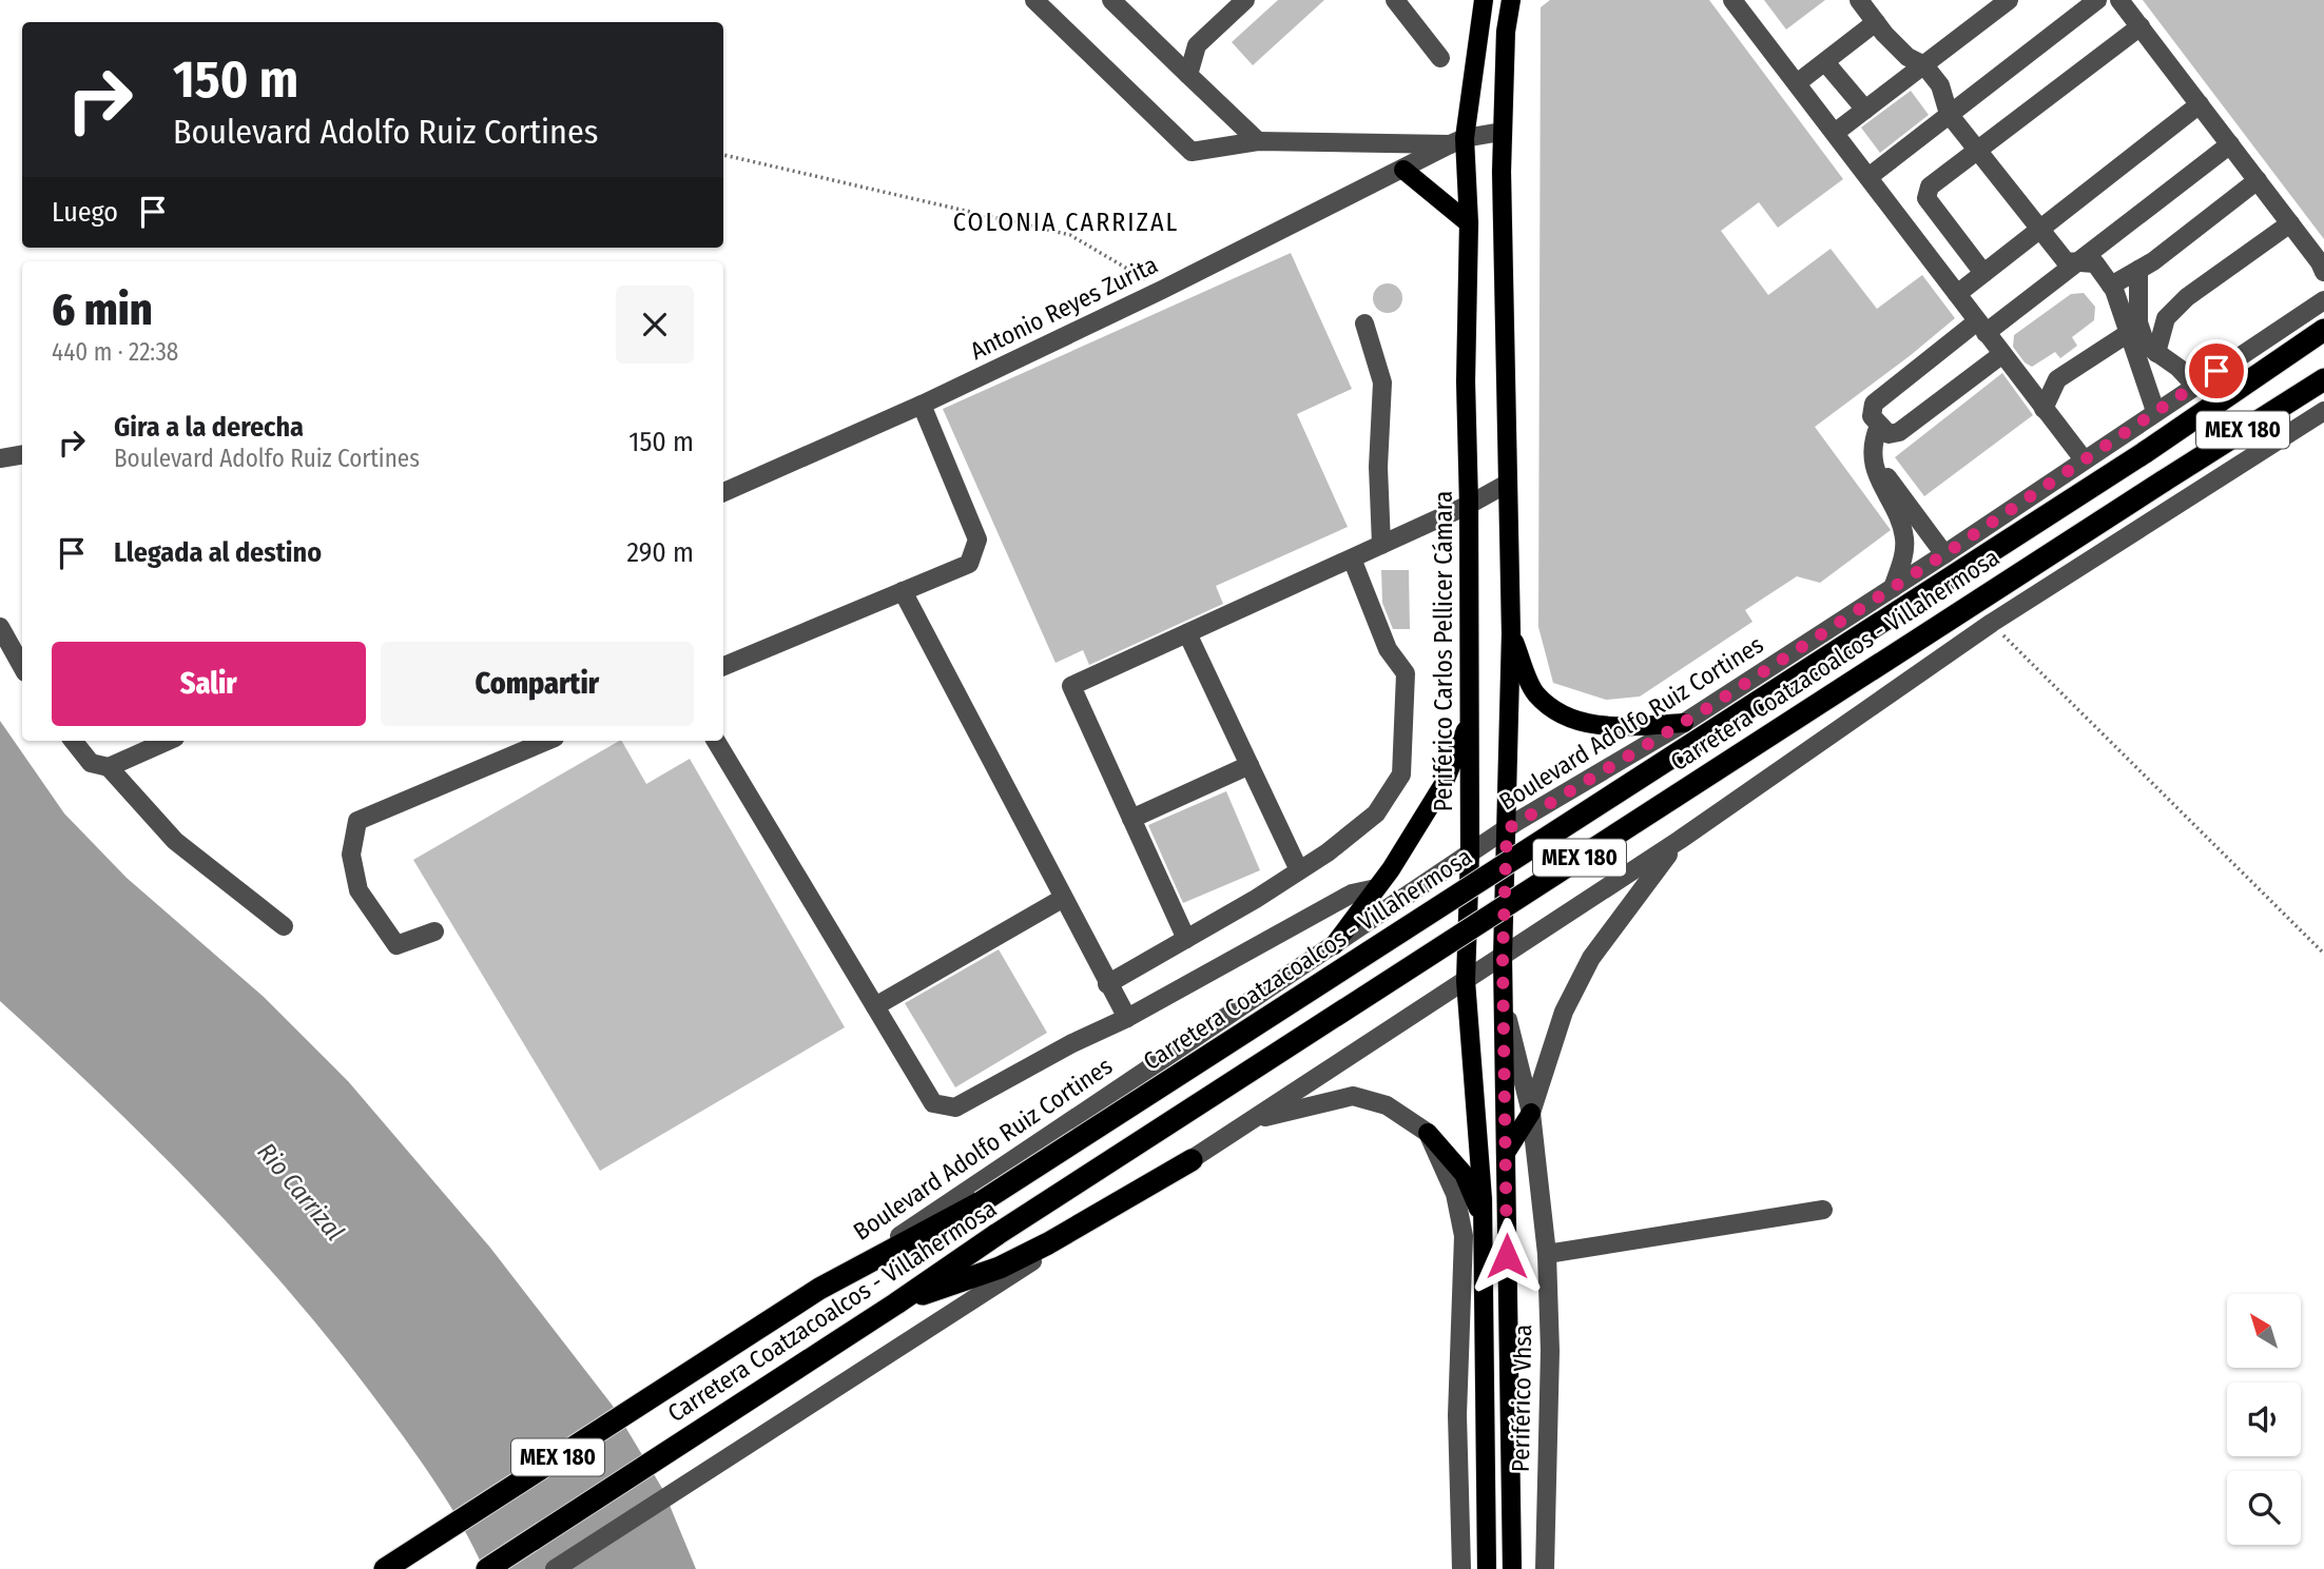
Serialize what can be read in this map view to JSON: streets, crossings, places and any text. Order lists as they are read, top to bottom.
{
  "streets": {
    "highway": ["MEX 180", "Carretera Coatzacoalcos - Villahermosa"],
    "main road": ["Periférico Carlos Pellicer Cámara"],
    "street": ["Antonio Reyes Zurita", "Boulevard Adolfo Ruiz Cortines", "Periférico Vhsa"]
  },
  "crossings": [
    ["Antonio Reyes Zurita", "Periférico Carlos Pellicer Cámara"],
    ["Periférico Carlos Pellicer Cámara", "Boulevard Adolfo Ruiz Cortines"],
    ["Carretera Coatzacoalcos - Villahermosa", "Boulevard Adolfo Ruiz Cortines"]
  ],
  "districts": ["COLONIA CARRIZAL"],
  "water": ["Rio Carrizal"],
  "north": "top left",
  "page": {
    "turn": ["150 m", "Boulevard Adolfo Ruiz Cortines"],
    "then": "Luego",
    "heading": ["6 min", "440 m · 22:38"],
    "list": [
      {
        "name": "Gira a la derecha",
        "note": "Boulevard Adolfo Ruiz Cortines",
        "value": "150 m"
      },
      {
        "name": "Llegada al destino",
        "value": "290 m"
      }
    ],
    "buttons": ["Salir", "Compartir"]
  }
}
